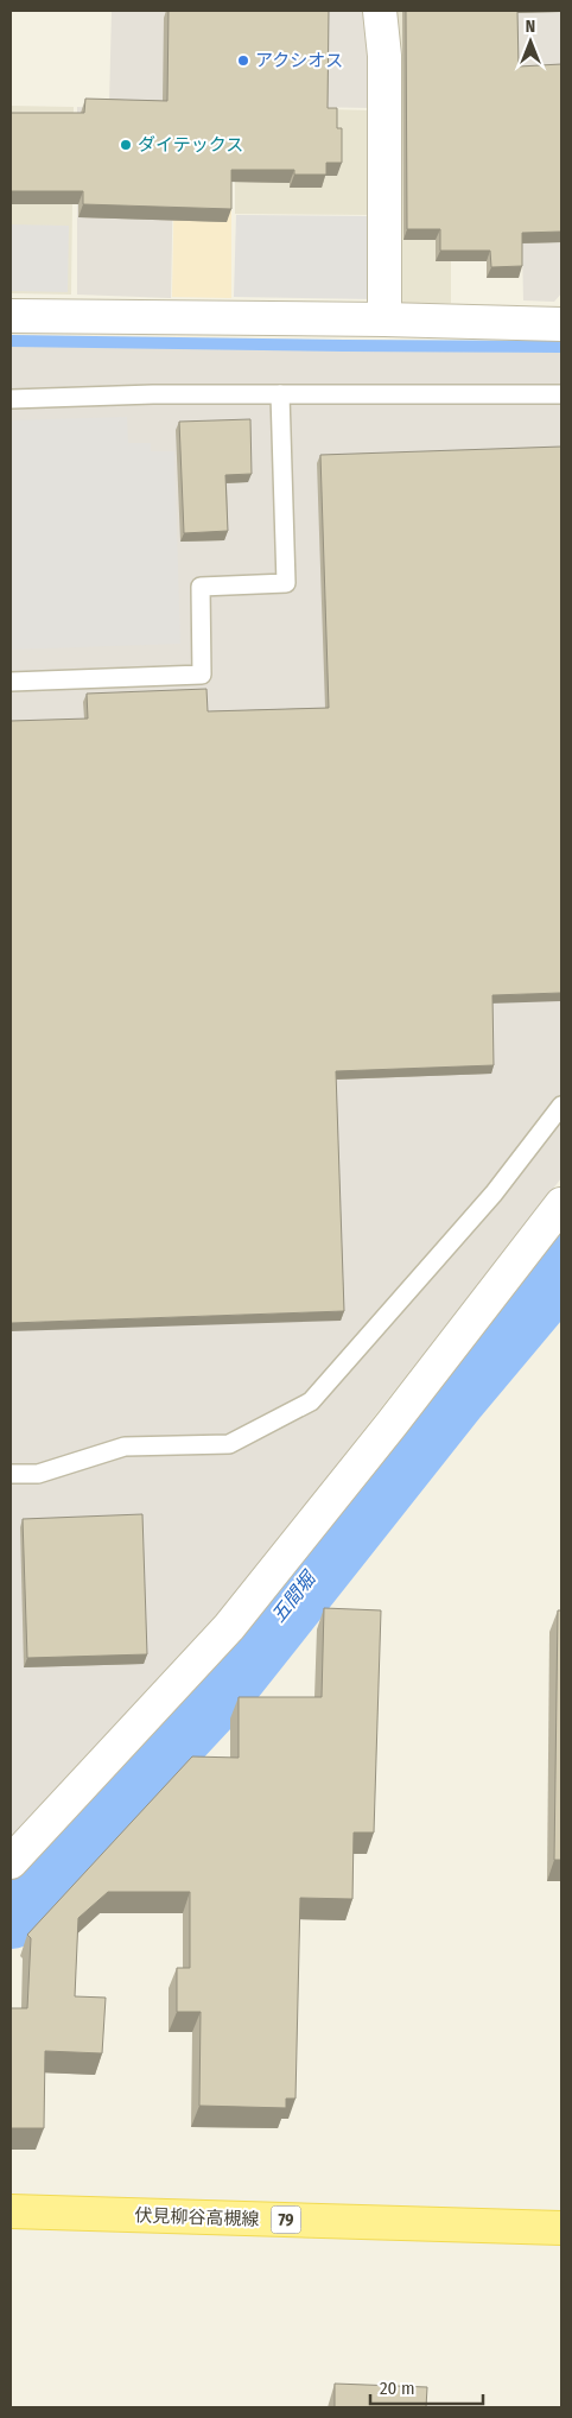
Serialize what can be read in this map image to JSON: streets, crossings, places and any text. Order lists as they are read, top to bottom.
{
  "streets": {
    "main road": ["伏見柳谷高槻線", "79"]
  },
  "water": ["五間堀"],
  "places": ["アクシオス", "ダイテックス"],
  "scale_bar": "20 m",
  "north": "top"
}
